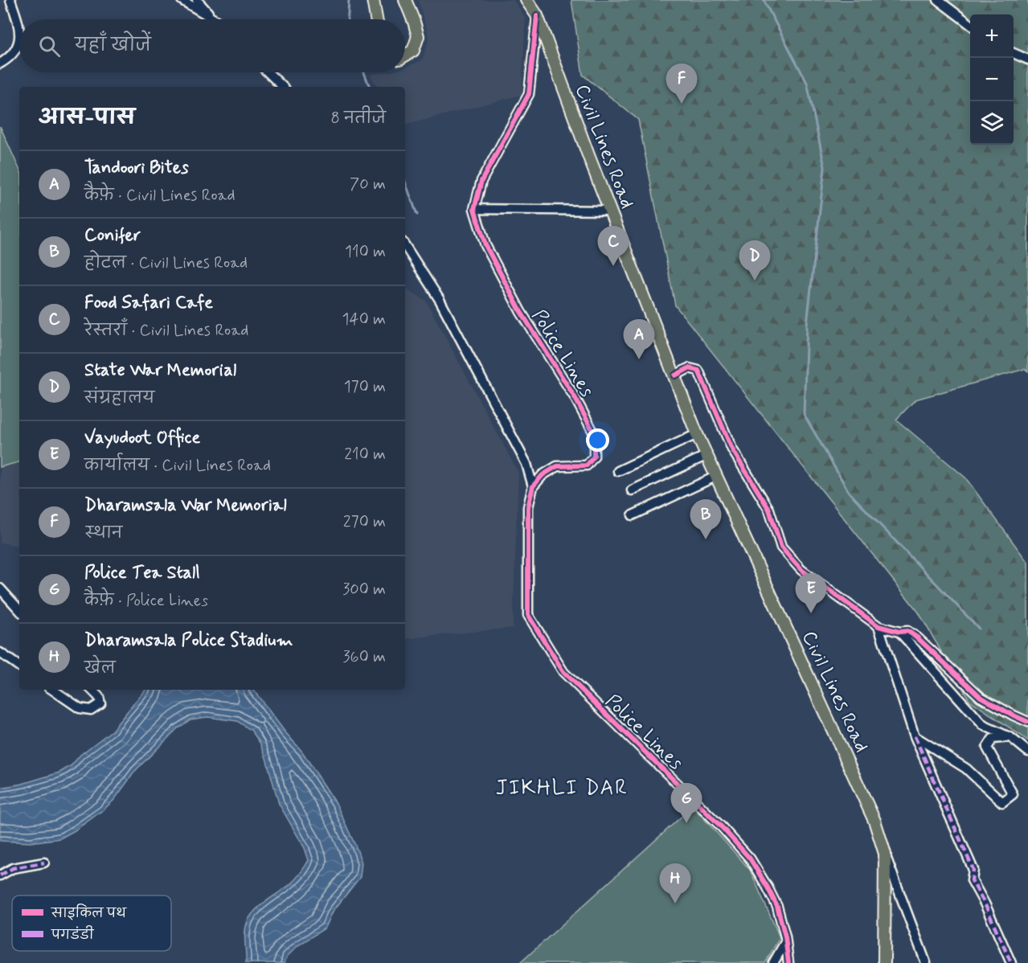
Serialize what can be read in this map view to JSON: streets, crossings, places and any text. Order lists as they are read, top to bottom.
{
  "streets": {
    "main road": ["Civil Lines Road"],
    "street": ["Police Lines"]
  },
  "districts": ["JIKHLI DAR"],
  "legend": ["साइकिल पथ", "पगडंडी"],
  "page": {
    "map_buttons": ["+", "−"],
    "search": "यहाँ खोजें",
    "pins": [
      "F",
      "C",
      "D",
      "A",
      "B",
      "E",
      "G",
      "H"
    ],
    "heading": ["आस-पास", "8 नतीजे"],
    "list": [
      {
        "mark": "A",
        "name": "Tandoori Bites",
        "note": "कैफ़े · Civil Lines Road",
        "value": "70 m"
      },
      {
        "mark": "B",
        "name": "Conifer",
        "note": "होटल · Civil Lines Road",
        "value": "110 m"
      },
      {
        "mark": "C",
        "name": "Food Safari Cafe",
        "note": "रेस्तराँ · Civil Lines Road",
        "value": "140 m"
      },
      {
        "mark": "D",
        "name": "State War Memorial",
        "note": "संग्रहालय",
        "value": "170 m"
      },
      {
        "mark": "E",
        "name": "Vayudoot Office",
        "note": "कार्यालय · Civil Lines Road",
        "value": "210 m"
      },
      {
        "mark": "F",
        "name": "Dharamsala War Memorial",
        "note": "स्थान",
        "value": "270 m"
      },
      {
        "mark": "G",
        "name": "Police Tea Stall",
        "note": "कैफ़े · Police Lines",
        "value": "300 m"
      },
      {
        "mark": "H",
        "name": "Dharamsala Police Stadium",
        "note": "खेल",
        "value": "360 m"
      }
    ]
  }
}
